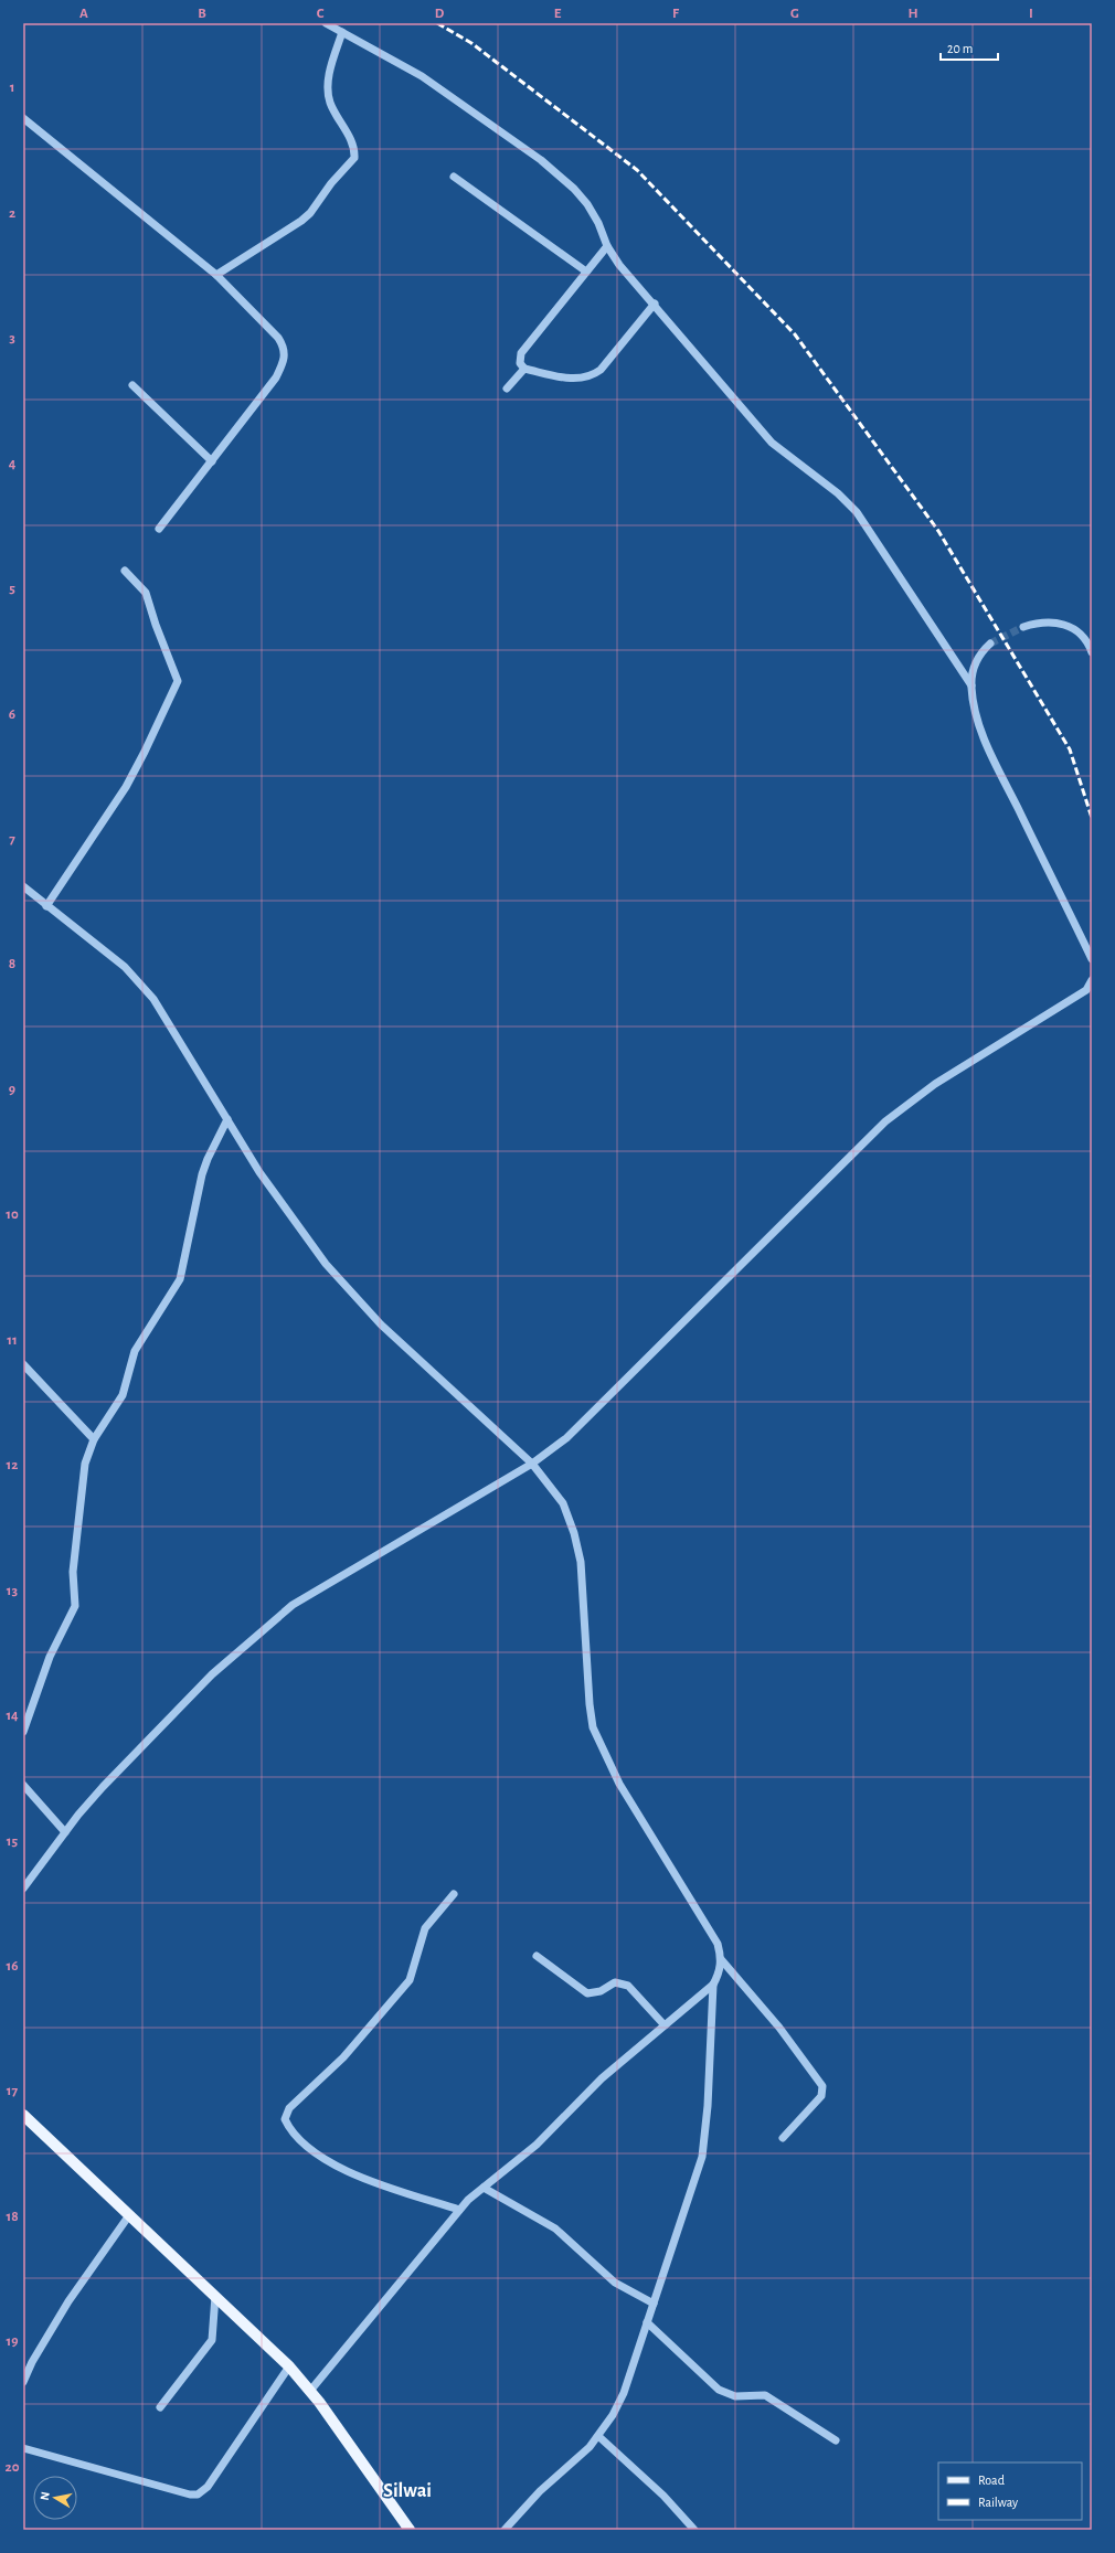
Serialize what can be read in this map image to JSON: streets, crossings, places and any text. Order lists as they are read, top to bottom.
{
  "districts": ["Silwai"],
  "legend": ["Road", "Railway"],
  "scale_bar": "20 m",
  "north": "left",
  "grid": {
    "columns": [
      "A",
      "B",
      "C",
      "D",
      "E",
      "F",
      "G",
      "H",
      "I"
    ],
    "rows": [
      "1",
      "2",
      "3",
      "4",
      "5",
      "6",
      "7",
      "8",
      "9",
      "10",
      "11",
      "12",
      "13",
      "14",
      "15",
      "16",
      "17",
      "18",
      "19",
      "20"
    ]
  }
}
